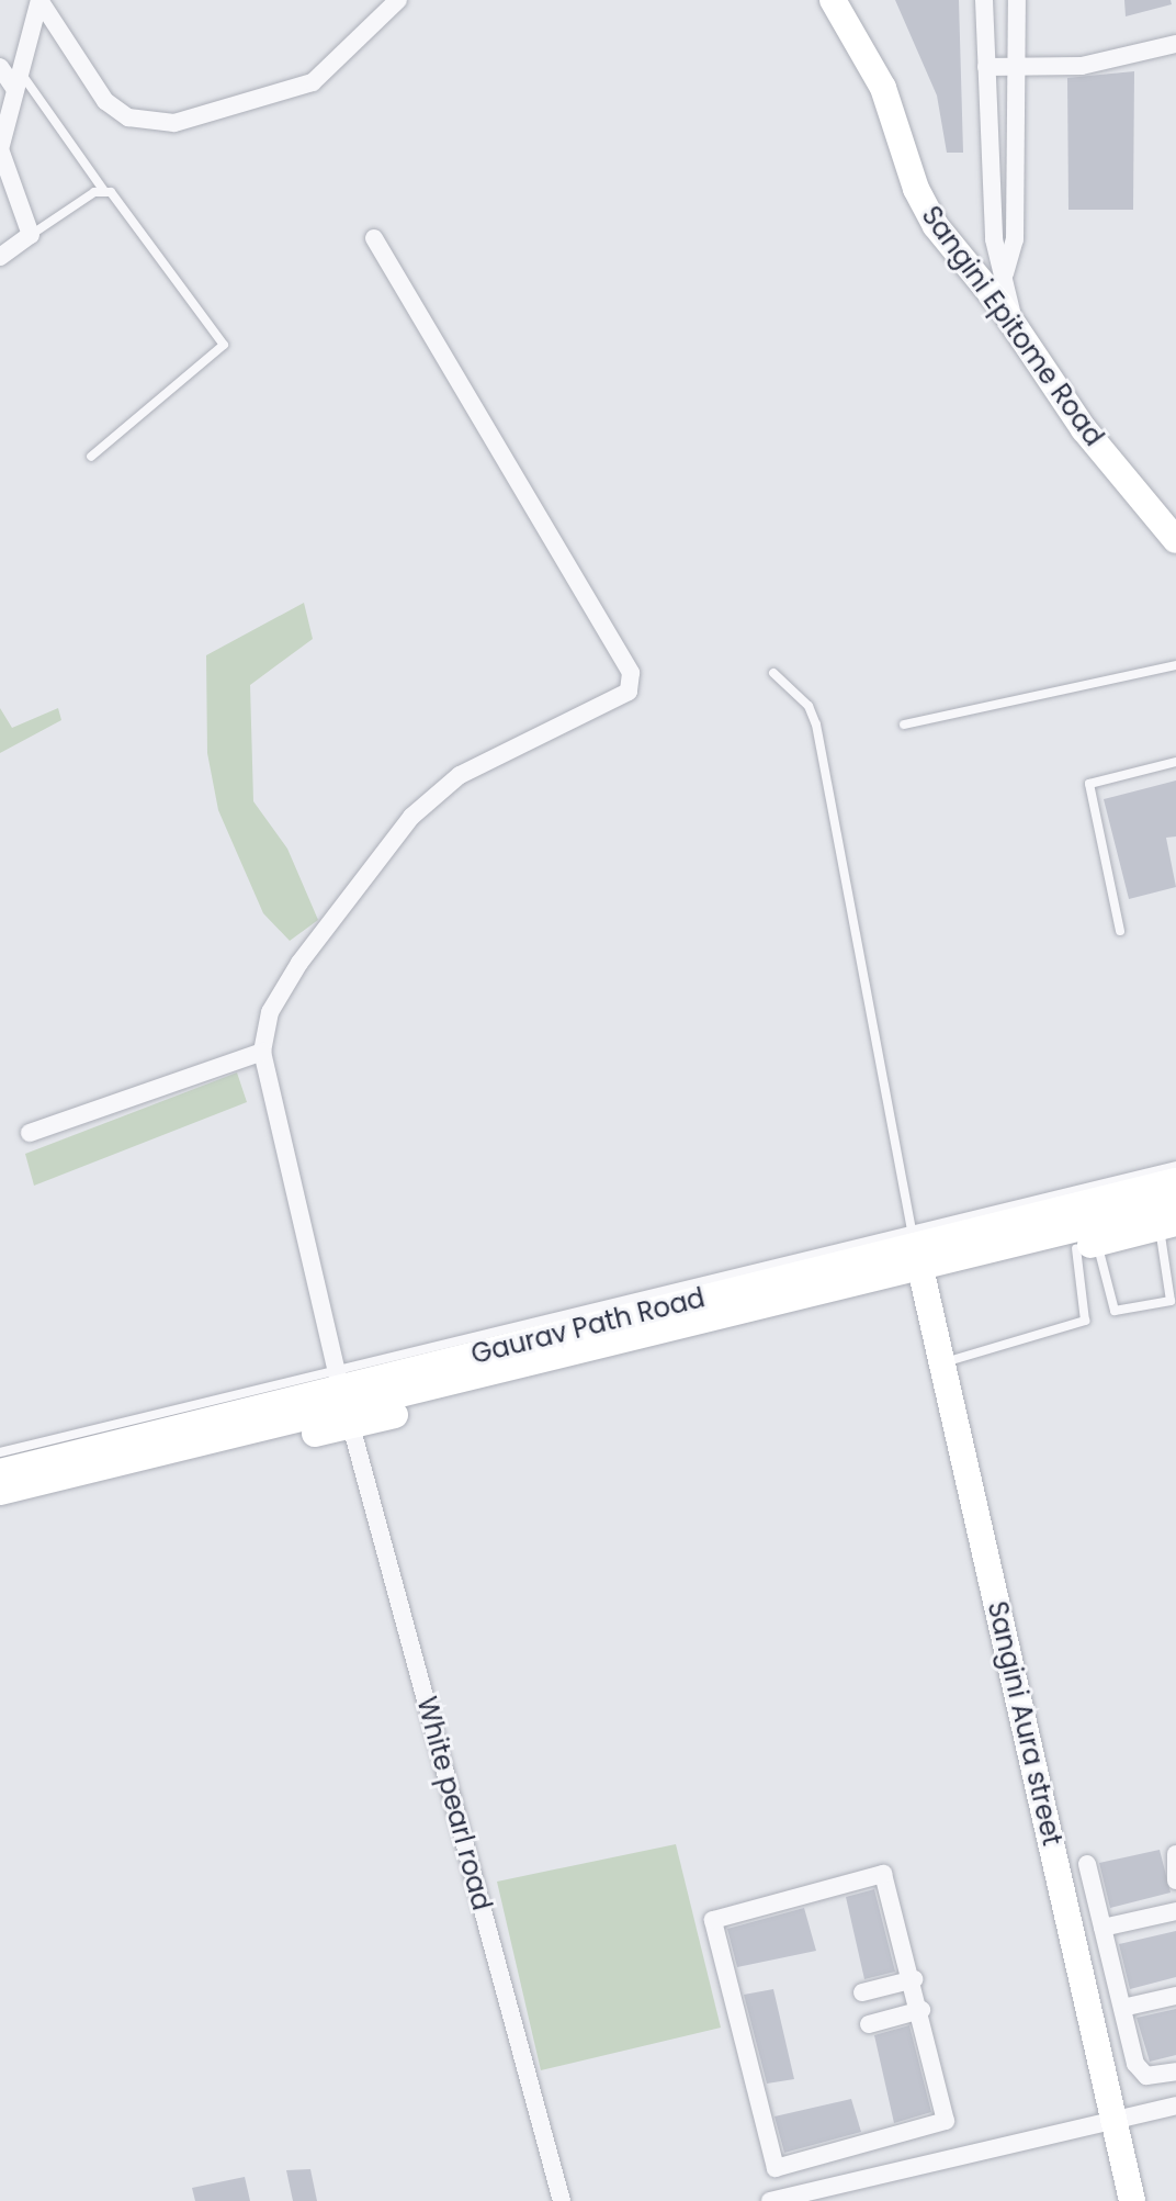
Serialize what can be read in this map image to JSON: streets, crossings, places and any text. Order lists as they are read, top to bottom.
{
  "streets": {
    "street": [
      "Sangini Epitome Road",
      "Gaurav Path Road",
      "Sangini Aura street",
      "White pearl road"
    ]
  },
  "crossings": [
    ["Gaurav Path Road", "Sangini Aura street"],
    ["Gaurav Path Road", "White pearl road"]
  ]
}
